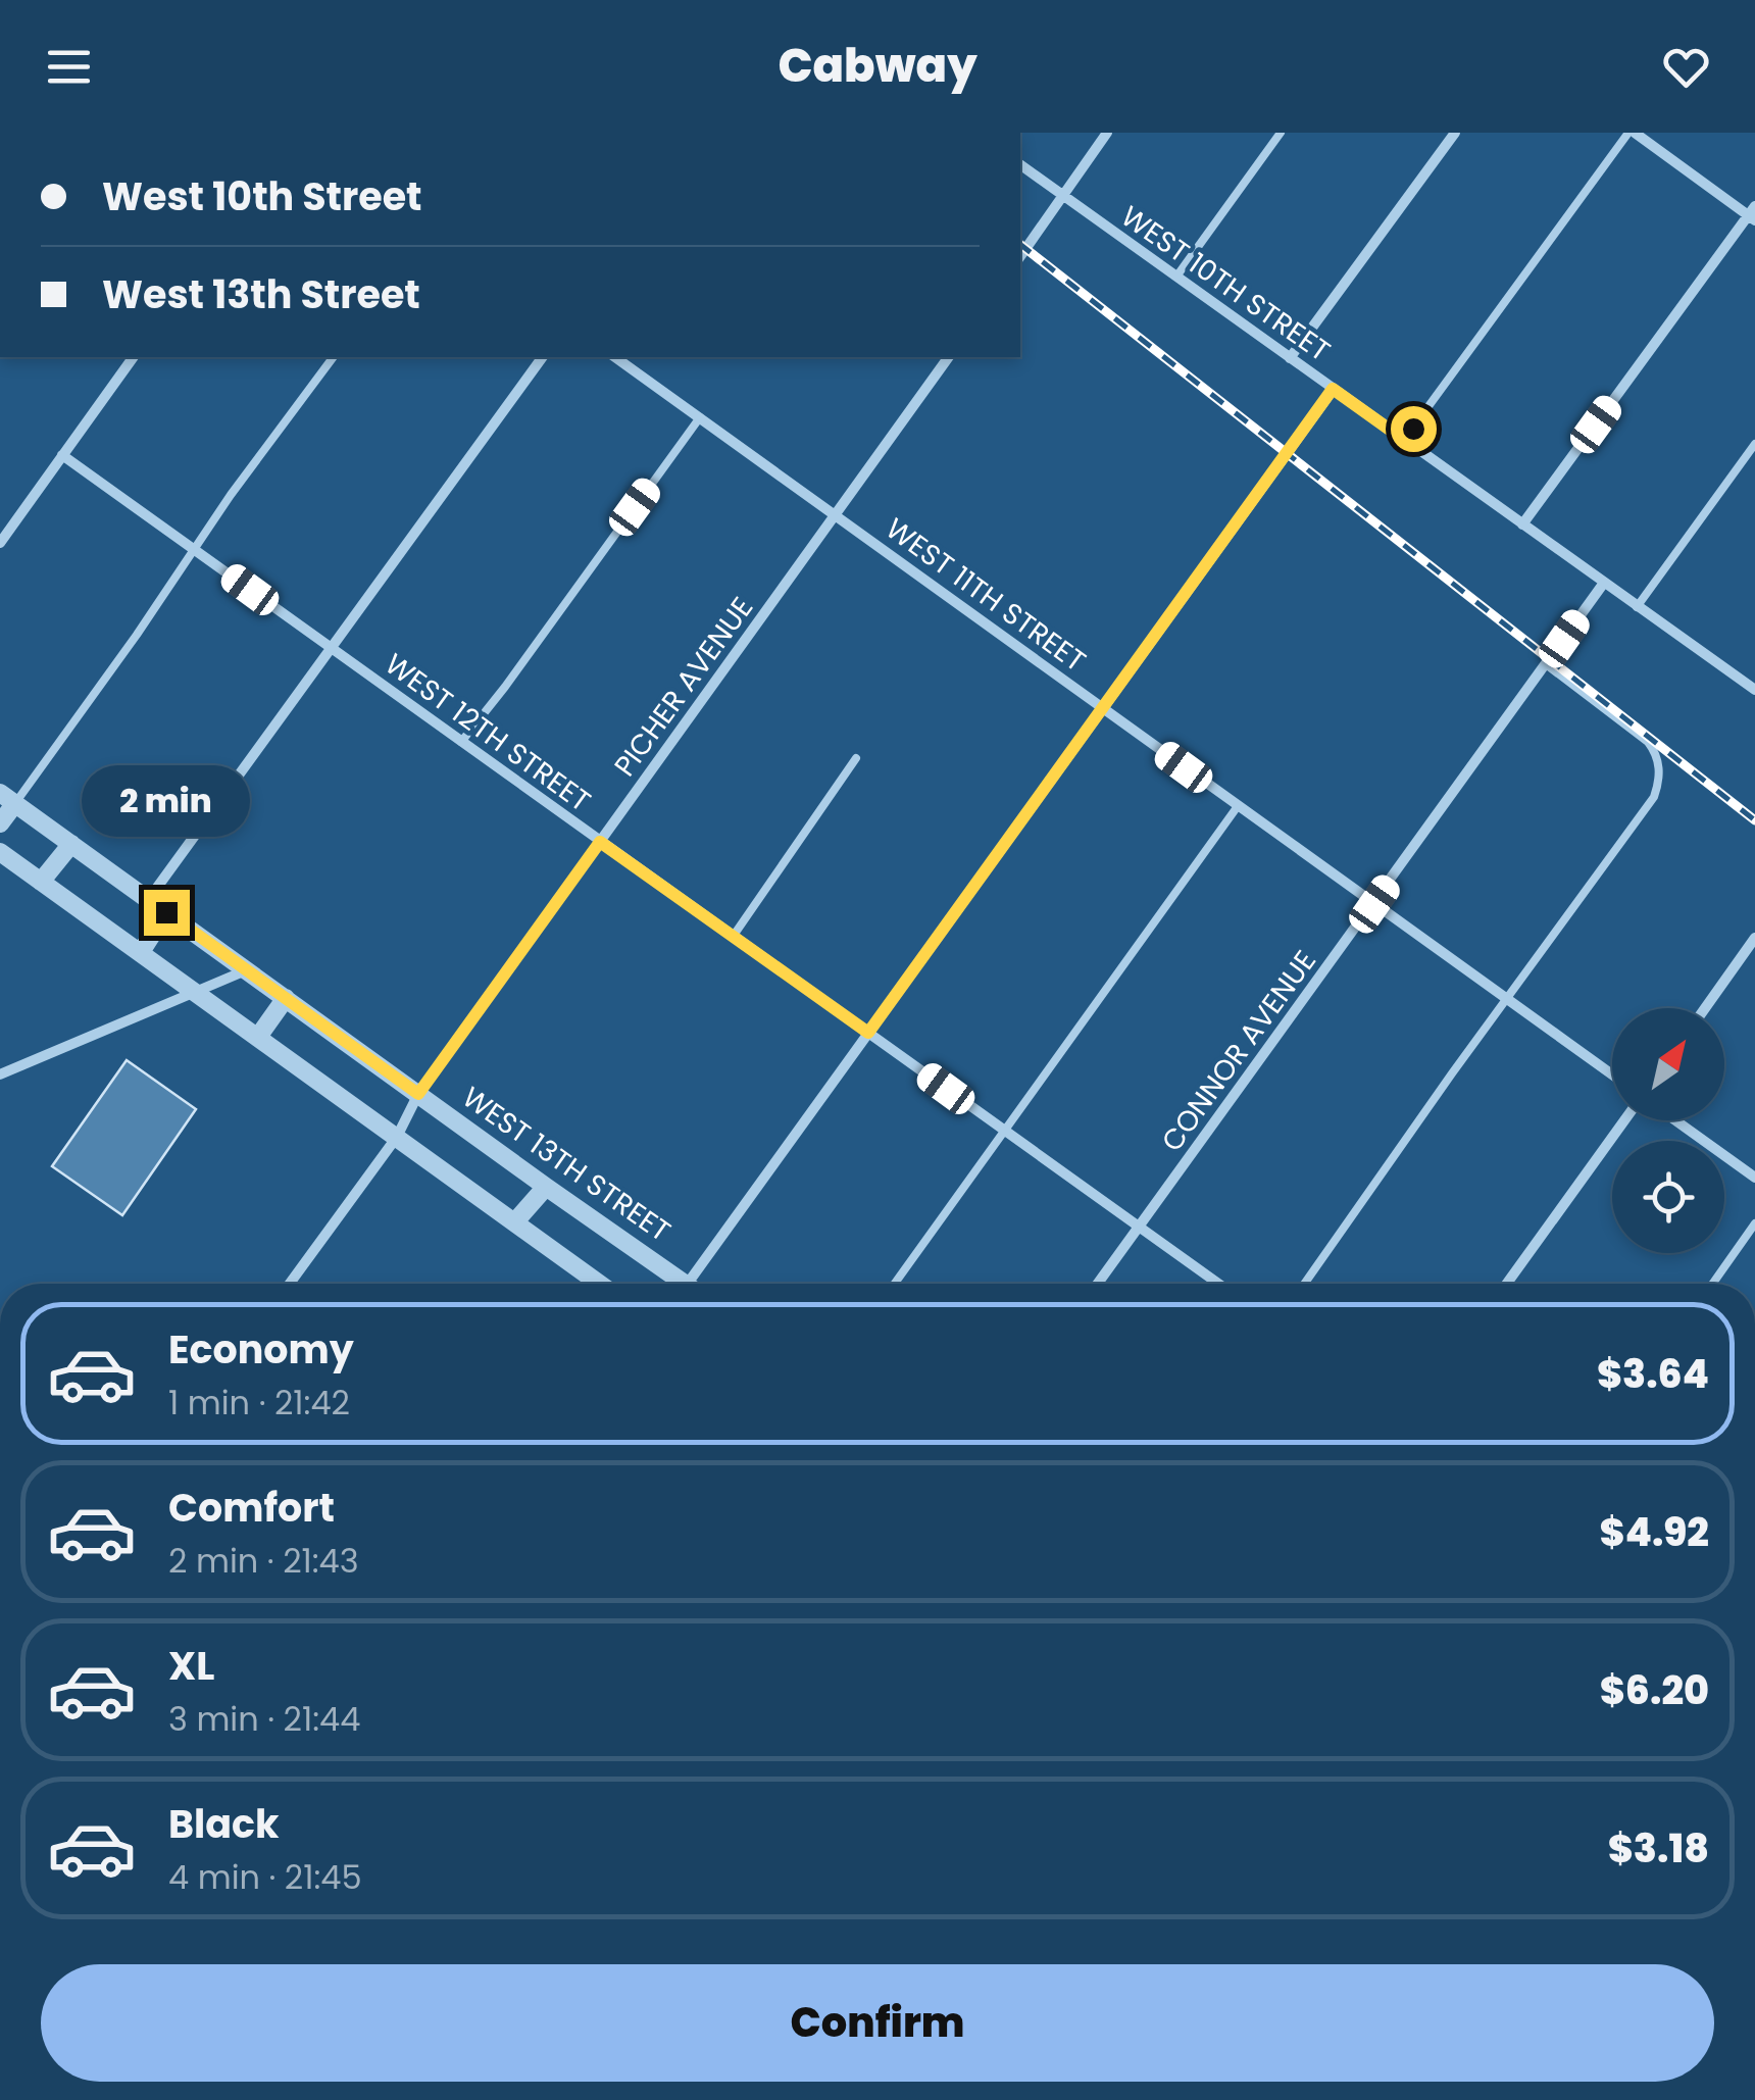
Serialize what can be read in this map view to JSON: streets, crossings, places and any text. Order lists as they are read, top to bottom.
{
  "streets": {
    "street": [
      "WEST 10TH STREET",
      "WEST 11TH STREET",
      "PICHER AVENUE",
      "WEST 12TH STREET",
      "CONNOR AVENUE",
      "WEST 13TH STREET"
    ]
  },
  "crossings": [
    ["WEST 10TH STREET", "CONNOR AVENUE"],
    ["WEST 11TH STREET", "PICHER AVENUE"],
    ["WEST 11TH STREET", "CONNOR AVENUE"],
    ["PICHER AVENUE", "WEST 12TH STREET"],
    ["PICHER AVENUE", "WEST 13TH STREET"],
    ["WEST 12TH STREET", "CONNOR AVENUE"]
  ],
  "north": "top right",
  "page": {
    "header": "Cabway",
    "banner": ["West 10th Street", "West 13th Street"],
    "bubble": "2 min",
    "list": [
      {
        "name": "Economy",
        "note": "1 min · 21:42",
        "value": "$3.64"
      },
      {
        "name": "Comfort",
        "note": "2 min · 21:43",
        "value": "$4.92"
      },
      {
        "name": "XL",
        "note": "3 min · 21:44",
        "value": "$6.20"
      },
      {
        "name": "Black",
        "note": "4 min · 21:45",
        "value": "$3.18"
      }
    ],
    "buttons": "Confirm"
  }
}
